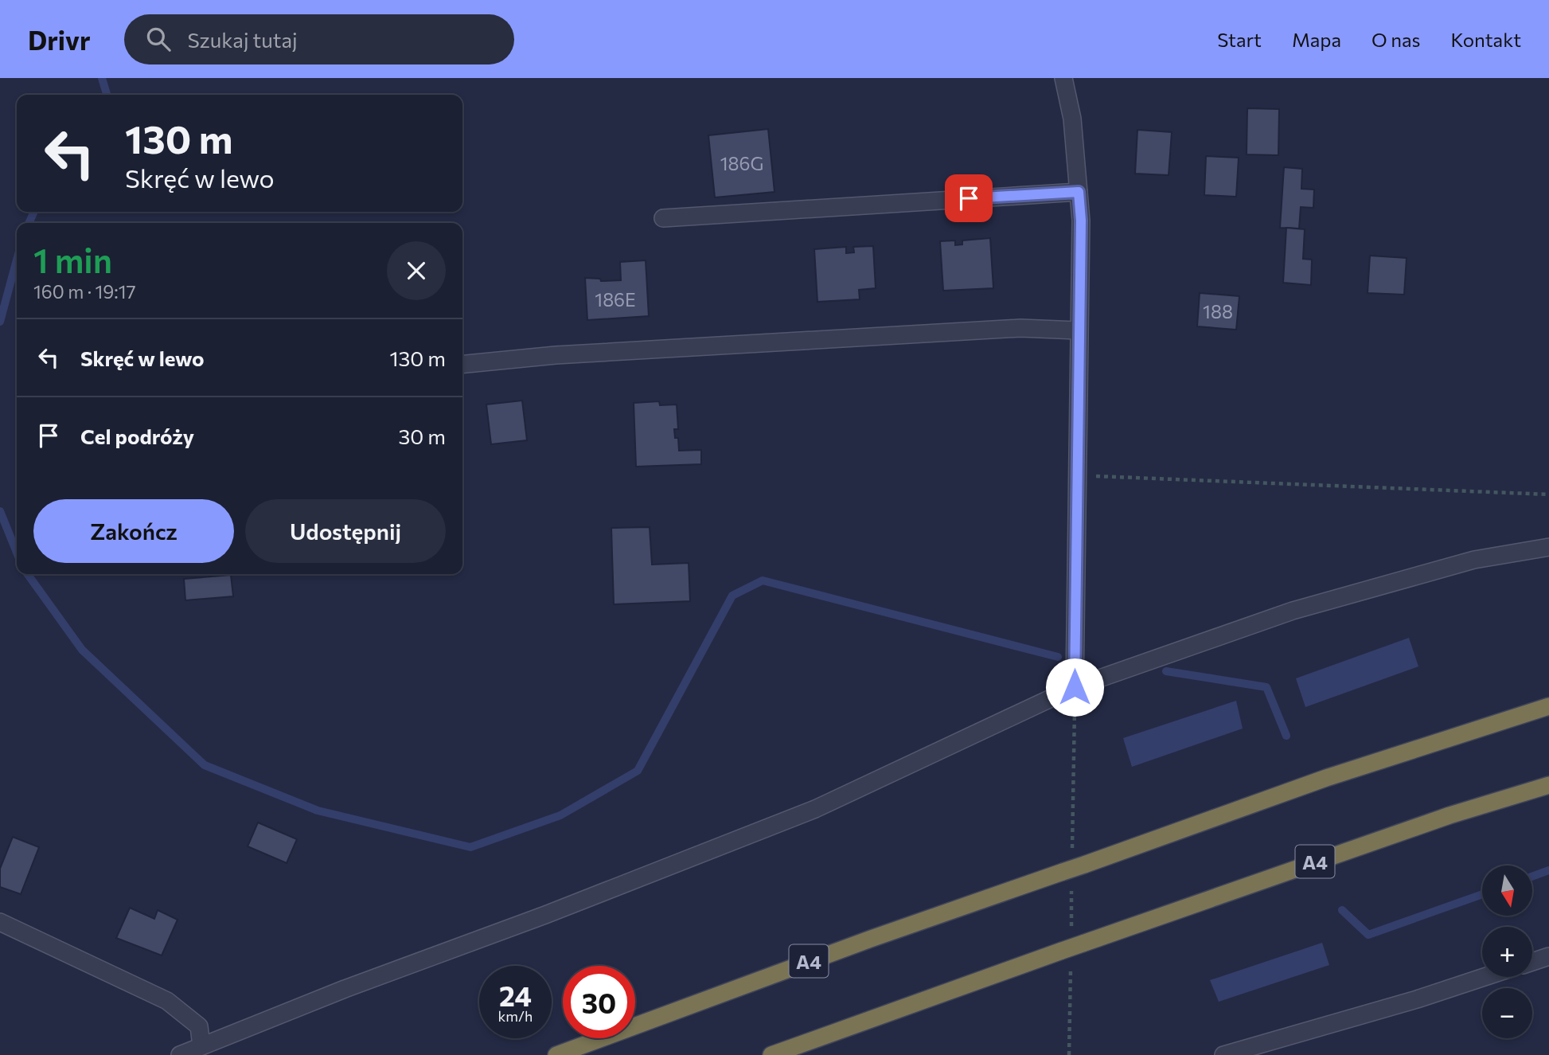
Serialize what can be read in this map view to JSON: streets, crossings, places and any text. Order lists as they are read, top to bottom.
{
  "streets": {
    "highway": ["A4"]
  },
  "house_numbers": ["186G", "186E", "188"],
  "north": "bottom",
  "page": {
    "header": "Drivr",
    "search": "Szukaj tutaj",
    "nav": [
      "Start",
      "Mapa",
      "O nas",
      "Kontakt"
    ],
    "turn": ["130 m", "Skręć w lewo"],
    "heading": ["1 min", "160 m · 19:17"],
    "list": [
      {
        "name": "Skręć w lewo",
        "value": "130 m"
      },
      {
        "name": "Cel podróży",
        "value": "30 m"
      }
    ],
    "buttons": ["Zakończ", "Udostępnij"],
    "map_buttons": ["+", "−"],
    "speed": "24 km/h",
    "limit": "30"
  }
}
